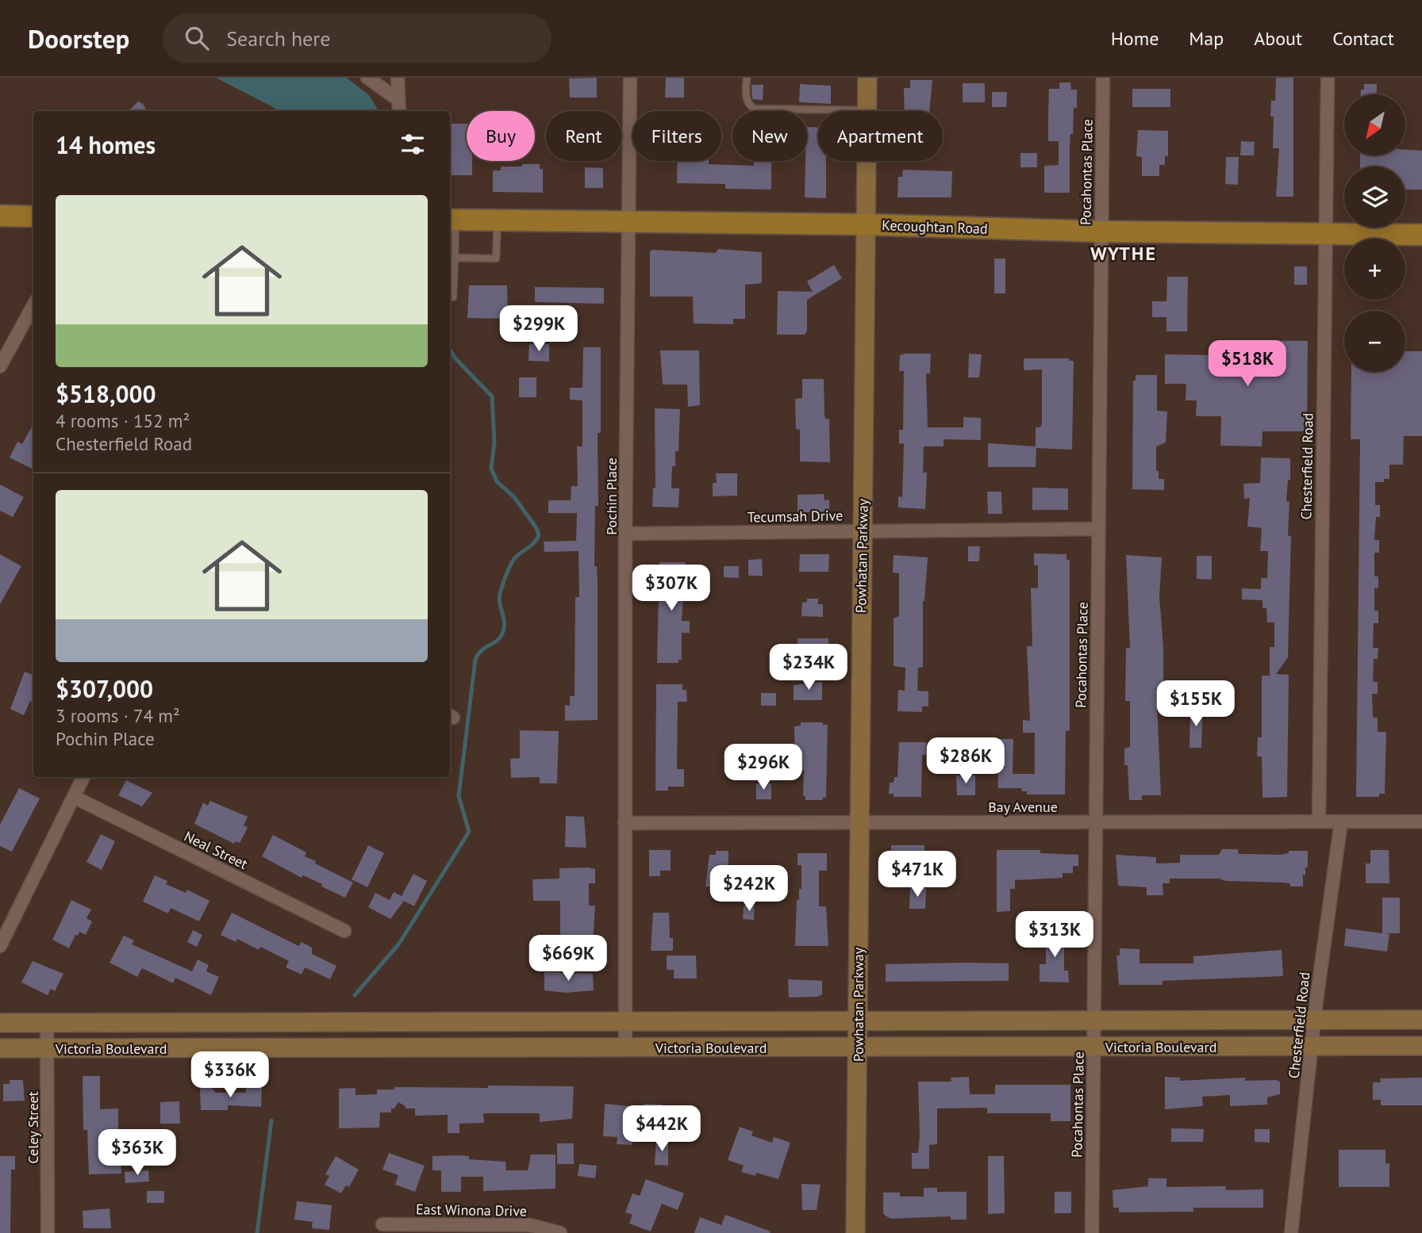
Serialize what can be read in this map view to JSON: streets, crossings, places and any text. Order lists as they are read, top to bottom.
{
  "streets": {
    "main road": ["Kecoughtan Road", "Powhatan Parkway", "Victoria Boulevard"],
    "street": [
      "Pocahontas Place",
      "Chesterfield Road",
      "Pochin Place",
      "Tecumsah Drive",
      "Bay Avenue",
      "Neal Street",
      "Celey Street",
      "East Winona Drive"
    ]
  },
  "crossings": [
    ["Pocahontas Place", "Kecoughtan Road"],
    ["Pocahontas Place", "Tecumsah Drive"],
    ["Pocahontas Place", "Bay Avenue"],
    ["Pocahontas Place", "Victoria Boulevard"],
    ["Kecoughtan Road", "Chesterfield Road"],
    ["Kecoughtan Road", "Pochin Place"],
    ["Kecoughtan Road", "Powhatan Parkway"],
    ["Chesterfield Road", "Bay Avenue"],
    ["Chesterfield Road", "Victoria Boulevard"],
    ["Pochin Place", "Tecumsah Drive"],
    ["Pochin Place", "Bay Avenue"],
    ["Pochin Place", "Victoria Boulevard"],
    ["Tecumsah Drive", "Powhatan Parkway"],
    ["Powhatan Parkway", "Bay Avenue"],
    ["Powhatan Parkway", "Victoria Boulevard"],
    ["Victoria Boulevard", "Celey Street"]
  ],
  "districts": ["WYTHE"],
  "north": "bottom left",
  "page": {
    "header": "Doorstep",
    "search": "Search here",
    "nav": [
      "Home",
      "Map",
      "About",
      "Contact"
    ],
    "map_buttons": ["+", "−"],
    "chip": [
      "Buy",
      "Rent",
      "Filters",
      "New",
      "Apartment"
    ],
    "heading": "14 homes",
    "list": [
      {
        "name": "$518,000",
        "note": "4 rooms · 152 m² · Chesterfield Road"
      },
      {
        "name": "$307,000",
        "note": "3 rooms · 74 m² · Pochin Place"
      }
    ],
    "price": [
      "$299K",
      "$518K",
      "$307K",
      "$234K",
      "$155K",
      "$286K",
      "$296K",
      "$471K",
      "$242K",
      "$313K",
      "$669K",
      "$336K",
      "$442K",
      "$363K"
    ]
  }
}
